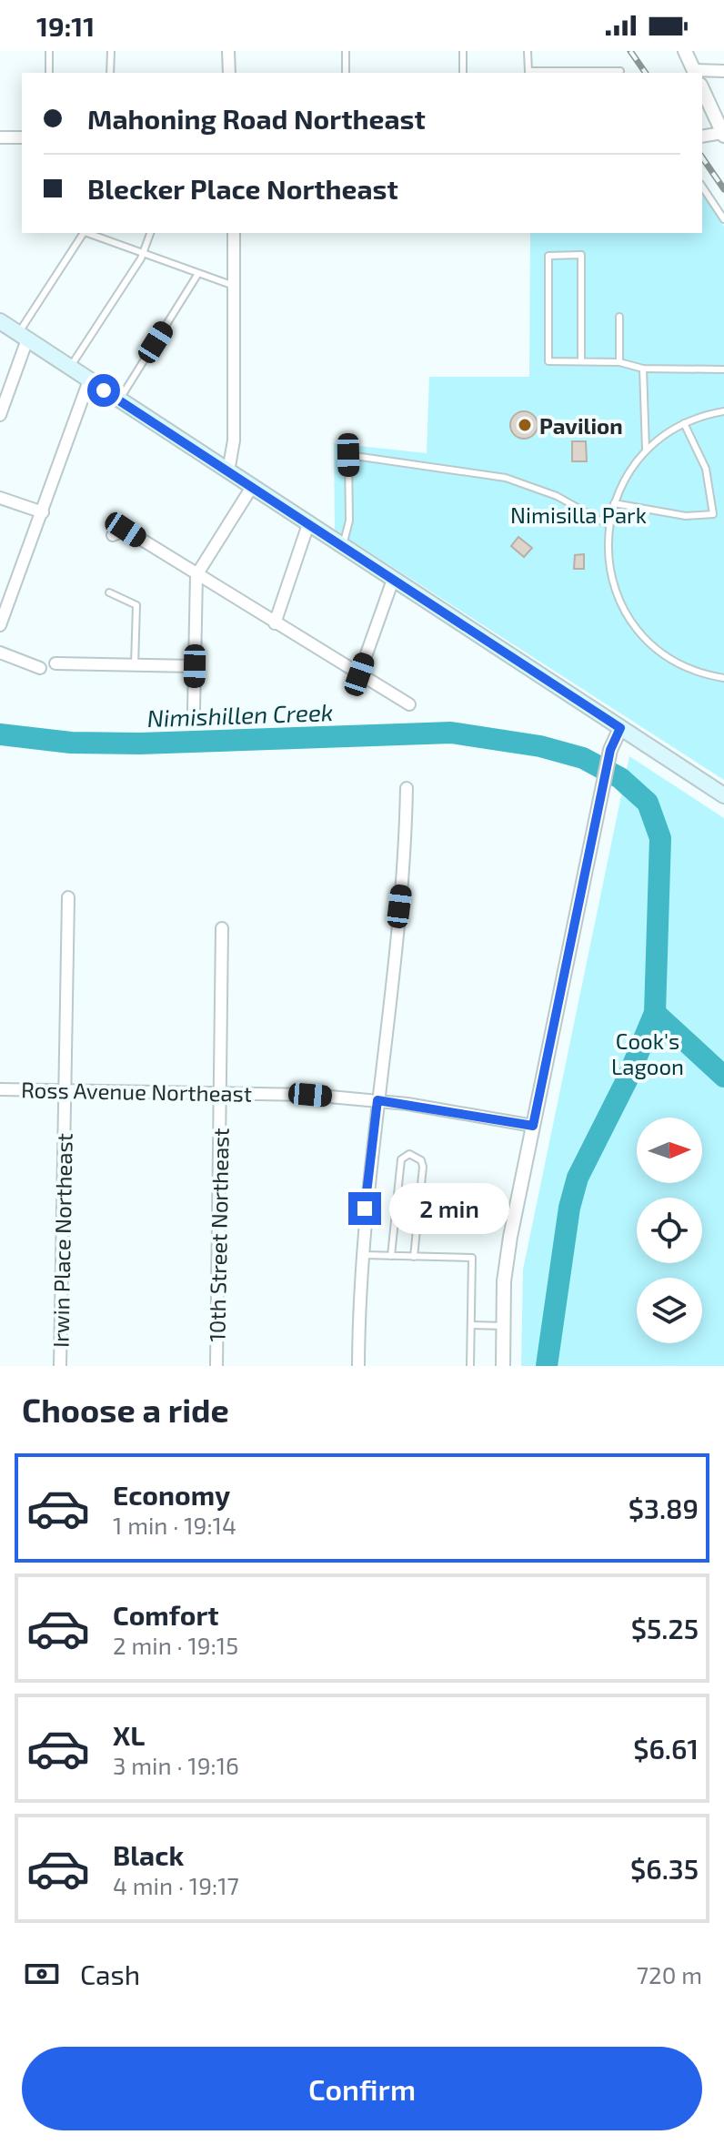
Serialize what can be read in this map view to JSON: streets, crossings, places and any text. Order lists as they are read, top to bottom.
{
  "streets": {
    "street": ["Ross Avenue Northeast", "10th Street Northeast", "Irwin Place Northeast"]
  },
  "crossings": [
    ["Ross Avenue Northeast", "10th Street Northeast"],
    ["Ross Avenue Northeast", "Irwin Place Northeast"]
  ],
  "water": ["Nimishillen Creek"],
  "parks": ["Nimisilla Park", "Cook's Lagoon"],
  "places": ["Pavilion"],
  "north": "right",
  "page": {
    "status": "19:11",
    "banner": ["Mahoning Road Northeast", "Blecker Place Northeast"],
    "bubble": "2 min",
    "heading": "Choose a ride",
    "list": [
      {
        "name": "Economy",
        "note": "1 min · 19:14",
        "value": "$3.89"
      },
      {
        "name": "Comfort",
        "note": "2 min · 19:15",
        "value": "$5.25"
      },
      {
        "name": "XL",
        "note": "3 min · 19:16",
        "value": "$6.61"
      },
      {
        "name": "Black",
        "note": "4 min · 19:17",
        "value": "$6.35"
      }
    ],
    "pay": ["Cash", "720 m"],
    "buttons": "Confirm"
  }
}
